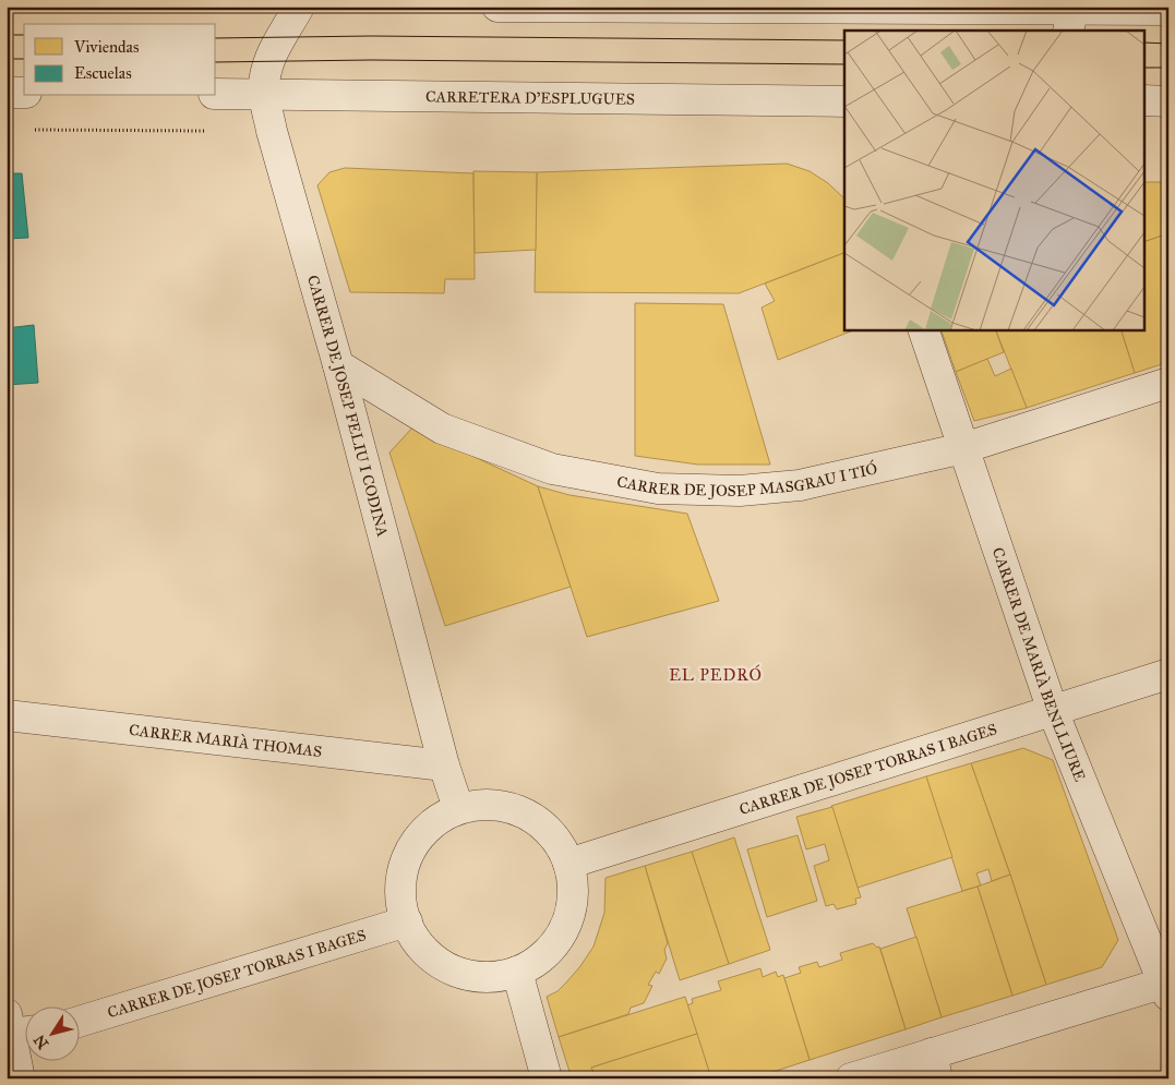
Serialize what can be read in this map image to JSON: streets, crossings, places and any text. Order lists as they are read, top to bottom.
{
  "streets": {
    "street": [
      "CARRETERA D'ESPLUGUES",
      "CARRER DE JOSEP FELIU I CODINA",
      "CARRER DE JOSEP MASGRAU I TIÓ",
      "CARRER DE MARIÀ BENLLIURE",
      "CARRER MARIÀ THOMAS",
      "CARRER DE JOSEP TORRAS I BAGES"
    ]
  },
  "crossings": [
    ["CARRETERA D'ESPLUGUES", "CARRER DE JOSEP FELIU I CODINA"],
    ["CARRER DE JOSEP FELIU I CODINA", "CARRER DE JOSEP MASGRAU I TIÓ"],
    ["CARRER DE JOSEP FELIU I CODINA", "CARRER MARIÀ THOMAS"],
    ["CARRER DE JOSEP FELIU I CODINA", "CARRER DE JOSEP TORRAS I BAGES"],
    ["CARRER DE JOSEP MASGRAU I TIÓ", "CARRER DE MARIÀ BENLLIURE"],
    ["CARRER DE MARIÀ BENLLIURE", "CARRER DE JOSEP TORRAS I BAGES"]
  ],
  "districts": ["EL PEDRÓ"],
  "legend": ["Viviendas", "Escuelas"],
  "north": "bottom left"
}
